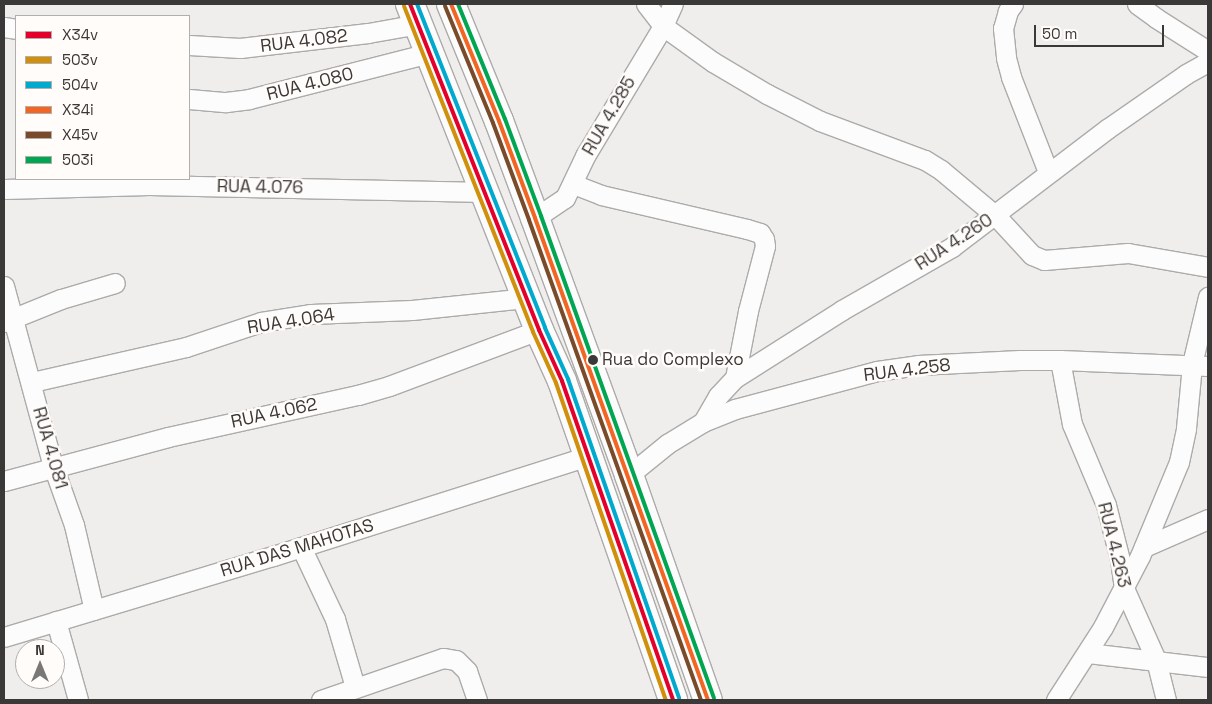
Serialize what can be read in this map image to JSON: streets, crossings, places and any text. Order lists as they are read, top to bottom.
{
  "streets": {
    "street": [
      "RUA 4.082",
      "RUA 4.080",
      "RUA 4.285",
      "RUA 4.076",
      "RUA 4.260",
      "RUA 4.064",
      "RUA 4.258",
      "RUA 4.062",
      "RUA 4.081",
      "RUA 4.263",
      "RUA DAS MAHOTAS"
    ]
  },
  "crossings": [
    ["RUA 4.260", "RUA 4.258"],
    ["RUA 4.064", "RUA 4.081"],
    ["RUA 4.258", "RUA 4.263"],
    ["RUA 4.062", "RUA 4.081"],
    ["RUA 4.081", "RUA DAS MAHOTAS"]
  ],
  "places": ["Rua do Complexo"],
  "lines": [
    "transit line X34v",
    "transit line 504v",
    "transit line X34i",
    "transit line 503i",
    "transit line 503v",
    "transit line X45v"
  ],
  "legend": [
    "X34v",
    "503v",
    "504v",
    "X34i",
    "X45v",
    "503i"
  ],
  "scale_bar": "50 m",
  "north": "top"
}
